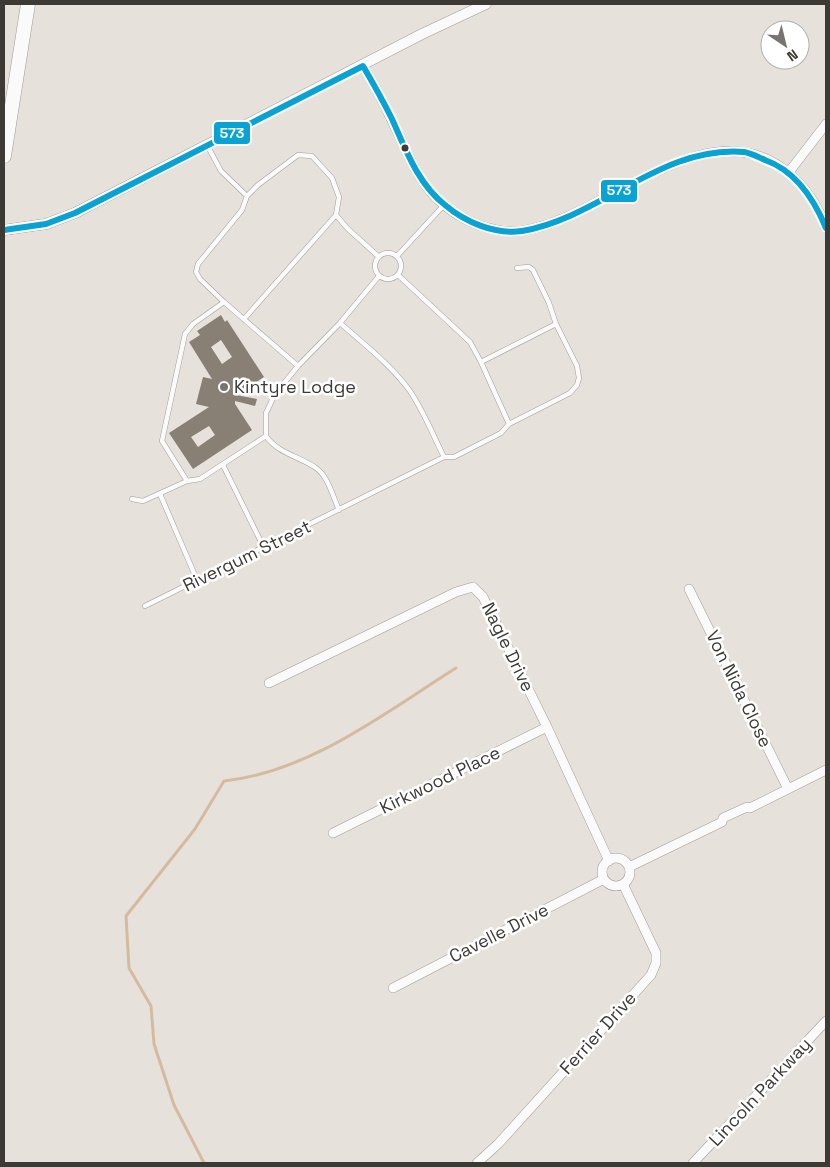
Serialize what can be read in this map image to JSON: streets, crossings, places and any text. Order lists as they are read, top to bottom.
{
  "streets": {
    "street": [
      "Nagle Drive",
      "Von Nida Close",
      "Kirkwood Place",
      "Cavelle Drive",
      "Ferrier Drive",
      "Lincoln Parkway"
    ],
    "lane": ["Rivergum Street"]
  },
  "crossings": [
    ["Nagle Drive", "Kirkwood Place"],
    ["Nagle Drive", "Cavelle Drive"],
    ["Nagle Drive", "Ferrier Drive"],
    ["Cavelle Drive", "Ferrier Drive"]
  ],
  "places": ["Kintyre Lodge"],
  "lines": ["transit line 573"],
  "north": "bottom right"
}
